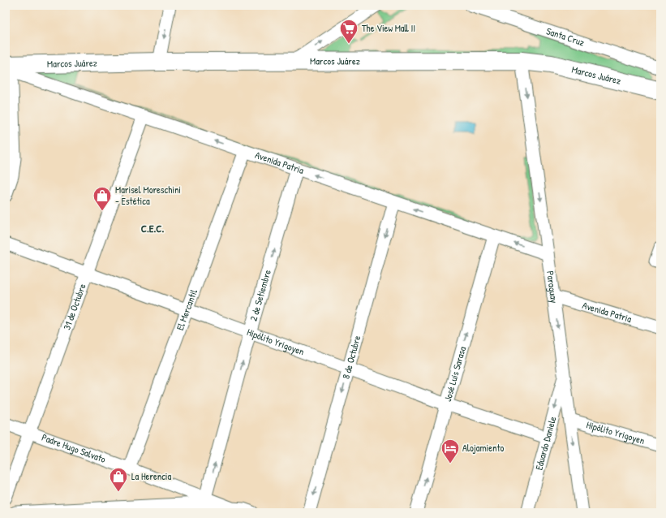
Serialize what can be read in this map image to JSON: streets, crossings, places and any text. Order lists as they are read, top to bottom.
{
  "streets": {
    "main road": ["Marcos Juárez"],
    "street": [
      "Santa Cruz",
      "Avenida Patria",
      "Paraguay",
      "2 de Setiembre",
      "31 de Octubre",
      "El Mercantil",
      "Hipólito Yrigoyen",
      "8 de Octubre",
      "José Luis Sarasa",
      "Eduardo Daniele",
      "Padre Hugo Salvato"
    ]
  },
  "crossings": [
    ["Marcos Juárez", "Avenida Patria"],
    ["Marcos Juárez", "Paraguay"],
    ["Avenida Patria", "Paraguay"],
    ["Avenida Patria", "2 de Setiembre"],
    ["Avenida Patria", "31 de Octubre"],
    ["Avenida Patria", "El Mercantil"],
    ["Avenida Patria", "8 de Octubre"],
    ["Avenida Patria", "José Luis Sarasa"],
    ["Paraguay", "Hipólito Yrigoyen"],
    ["Paraguay", "Eduardo Daniele"],
    ["2 de Setiembre", "Hipólito Yrigoyen"],
    ["2 de Setiembre", "Padre Hugo Salvato"],
    ["31 de Octubre", "Hipólito Yrigoyen"],
    ["31 de Octubre", "Padre Hugo Salvato"],
    ["El Mercantil", "Hipólito Yrigoyen"],
    ["El Mercantil", "Padre Hugo Salvato"],
    ["Hipólito Yrigoyen", "8 de Octubre"],
    ["Hipólito Yrigoyen", "José Luis Sarasa"],
    ["Hipólito Yrigoyen", "Eduardo Daniele"]
  ],
  "one_way": [
    "Avenida Patria",
    "Paraguay",
    "2 de Setiembre",
    "8 de Octubre",
    "José Luis Sarasa",
    "Eduardo Daniele"
  ],
  "districts": ["C.E.C."],
  "places": {
    "supermarket": ["The View Mall II"],
    "shop": ["Marisel Moreschini - Estética", "La Herencia"],
    "hotel": ["Alojamiento"]
  }
}
